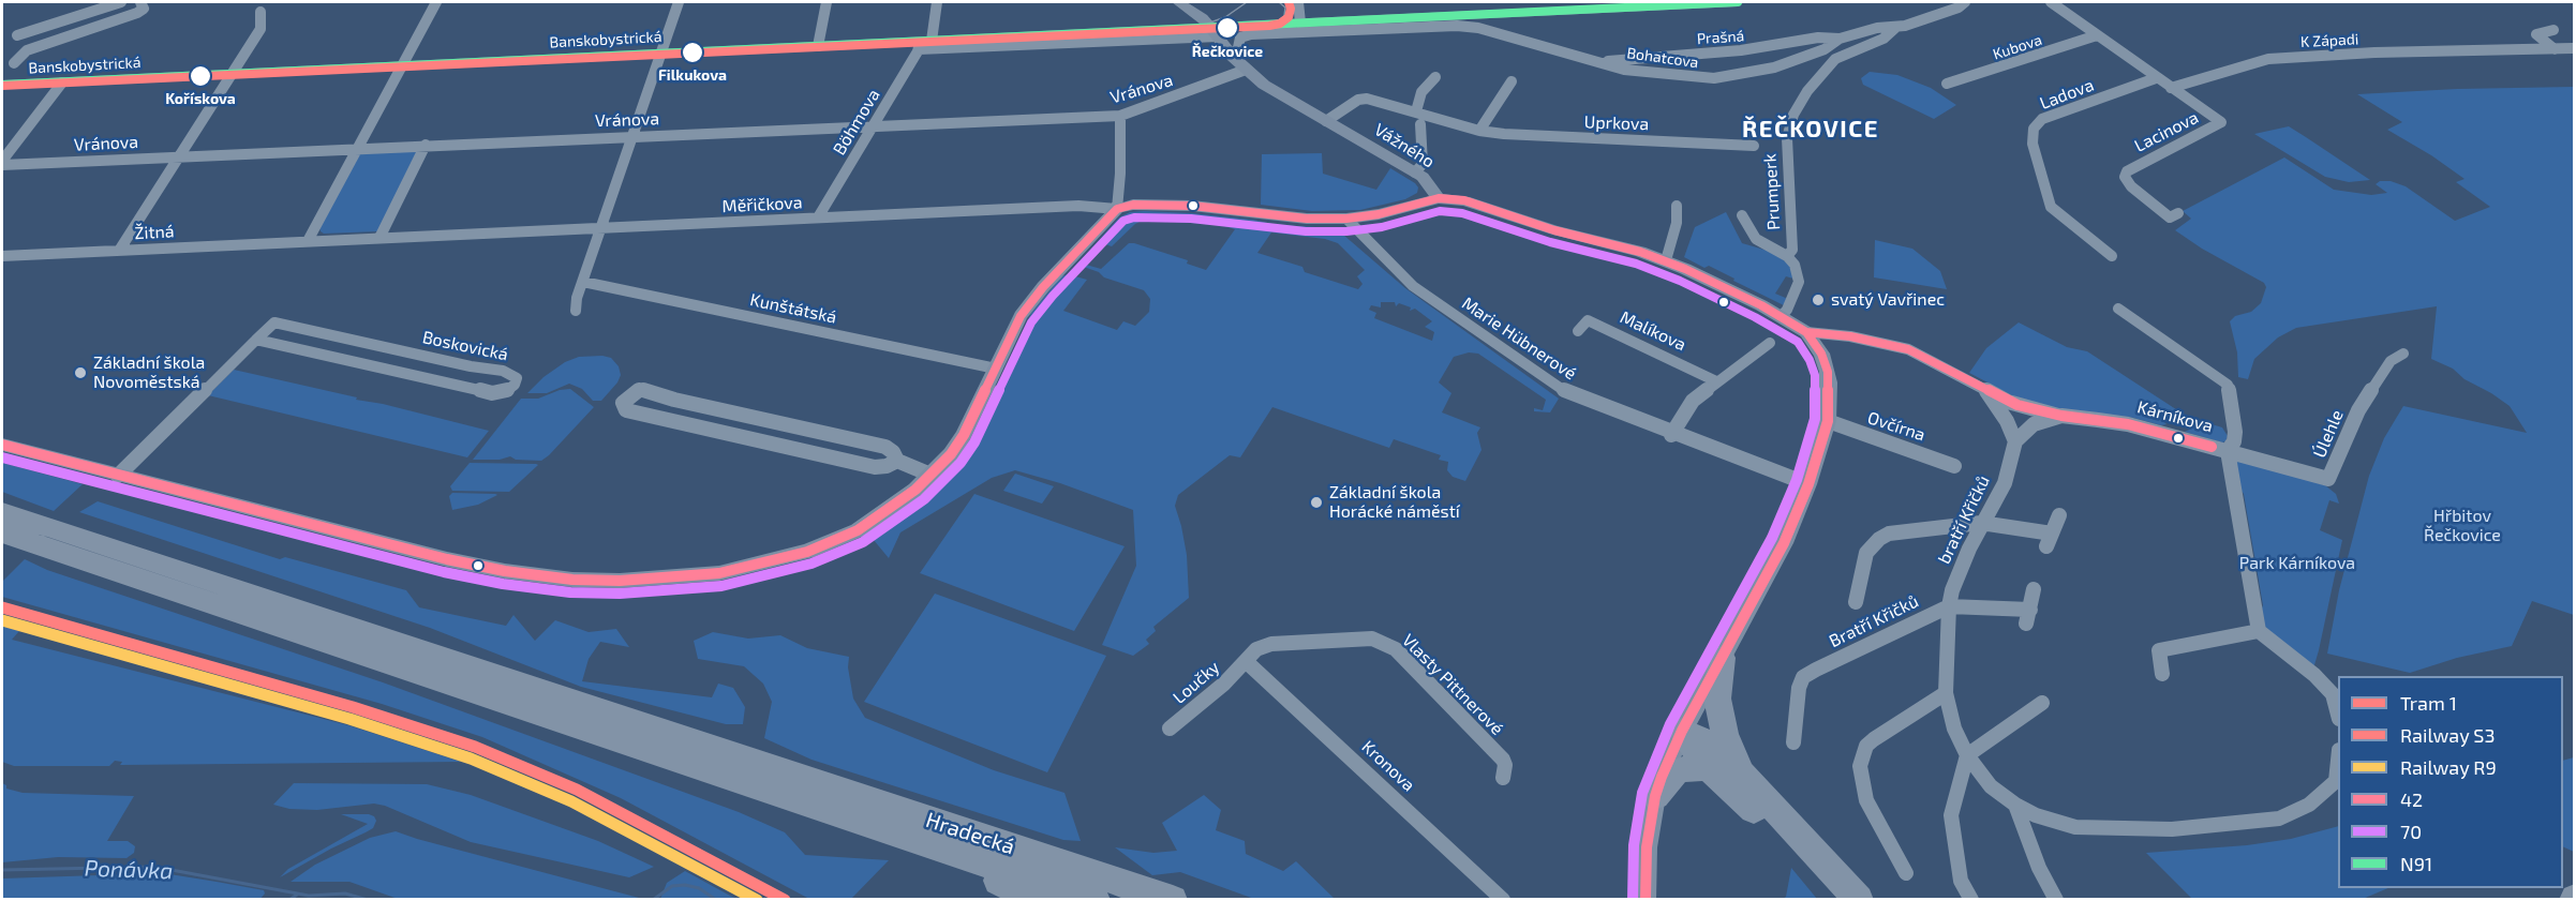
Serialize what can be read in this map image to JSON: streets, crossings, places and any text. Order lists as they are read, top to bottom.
{
  "streets": {
    "highway": ["Hradecká"],
    "street": [
      "Prašná",
      "Banskobystrická",
      "K Západi",
      "Kubova",
      "Bohatcova",
      "Vránova",
      "Ladova",
      "Böhmova",
      "Uprkova",
      "Lacinova",
      "Vážného",
      "Prumperk",
      "Měřičkova",
      "Žitná",
      "Kunštátská",
      "Malíkova",
      "Marie Hübnerové",
      "Boskovická",
      "Kárníkova",
      "Ovčírna",
      "Úlehle",
      "bratří Křičků",
      "Bratří Křičků",
      "Loučky",
      "Vlasty Pittnerové",
      "Kronova"
    ]
  },
  "crossings": [
    ["Prašná", "Bohatcova"],
    ["Banskobystrická", "Böhmova"],
    ["Banskobystrická", "Vážného"],
    ["K Západi", "Lacinova"],
    ["Bohatcova", "Prumperk"],
    ["Vránova", "Böhmova"],
    ["Vránova", "Vážného"],
    ["Böhmova", "Měřičkova"],
    ["Uprkova", "Vážného"],
    ["Měřičkova", "Žitná"],
    ["Kárníkova", "Úlehle"],
    ["Kárníkova", "bratří Křičků"],
    ["bratří Křičků", "Bratří Křičků"],
    ["Loučky", "Vlasty Pittnerové"],
    ["Loučky", "Kronova"],
    ["Vlasty Pittnerové", "Kronova"]
  ],
  "districts": ["ŘEČKOVICE"],
  "water": ["Ponávka"],
  "parks": ["Hřbitov Řečkovice", "Park Kárníkova"],
  "places": [
    "Řečkovice",
    "Filkukova",
    "Kořískova",
    "svatý Vavřinec",
    "Základní škola Novoměstská",
    "Základní škola Horácké náměstí"
  ],
  "lines": [
    "tram line 1",
    "transit line N91",
    "transit line 42",
    "transit line 70",
    "rail line S3",
    "rail line R9"
  ],
  "legend": [
    "Tram 1",
    "Railway S3",
    "Railway R9",
    "42",
    "70",
    "N91"
  ]
}
